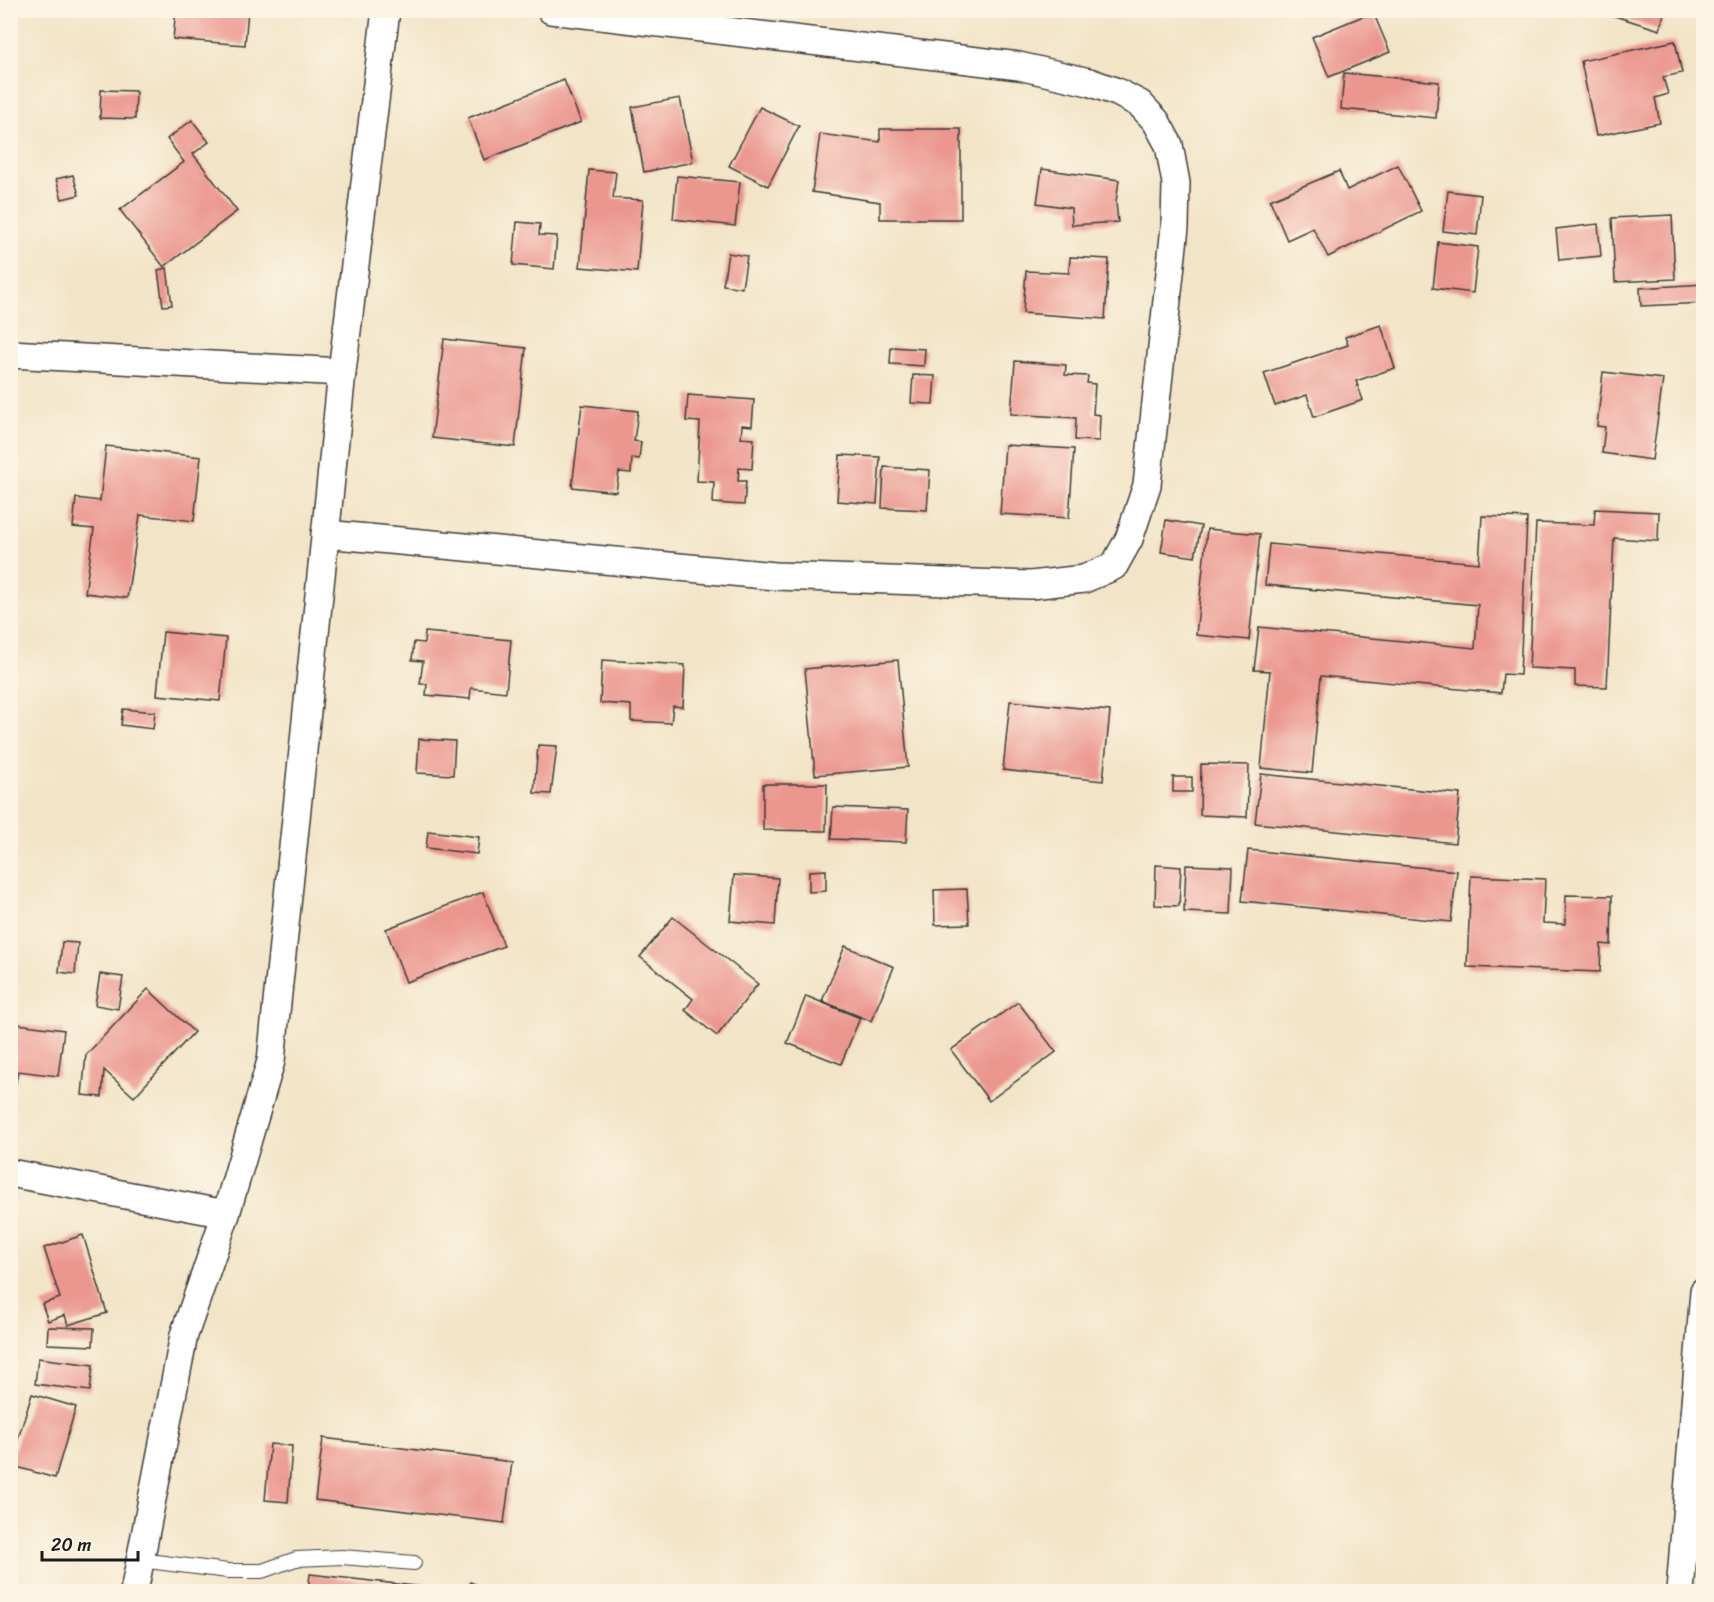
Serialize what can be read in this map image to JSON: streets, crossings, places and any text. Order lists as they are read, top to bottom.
{
  "scale_bar": "20 m"
}
